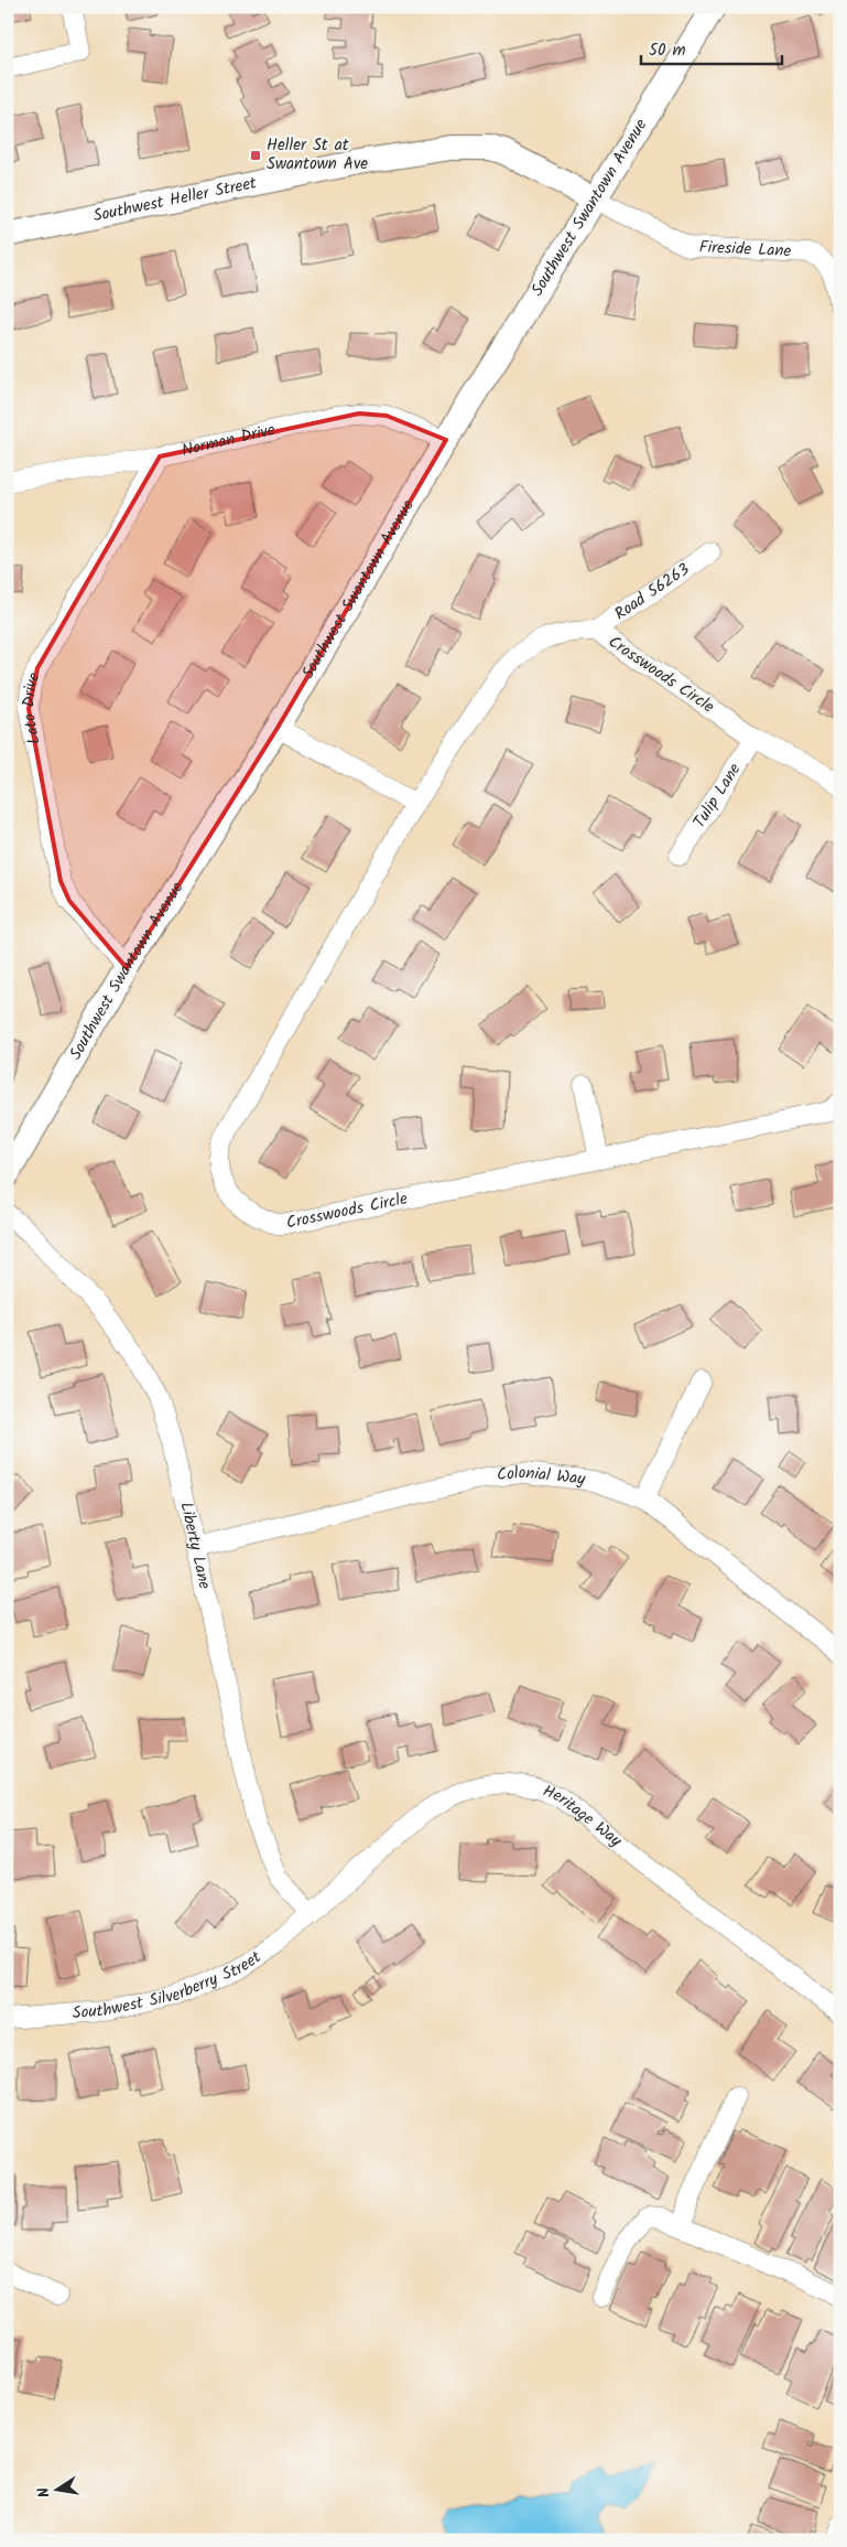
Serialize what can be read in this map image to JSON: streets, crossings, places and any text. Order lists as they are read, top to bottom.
{
  "streets": {
    "street": [
      "Southwest Heller Street",
      "Southwest Swantown Avenue",
      "Fireside Lane",
      "Norman Drive",
      "Road 56263",
      "Crosswoods Circle",
      "Lato Drive",
      "Tulip Lane",
      "Colonial Way",
      "Liberty Lane",
      "Heritage Way",
      "Southwest Silverberry Street"
    ]
  },
  "crossings": [
    ["Southwest Heller Street", "Southwest Swantown Avenue"],
    ["Southwest Heller Street", "Fireside Lane"],
    ["Southwest Swantown Avenue", "Fireside Lane"],
    ["Southwest Swantown Avenue", "Norman Drive"],
    ["Southwest Swantown Avenue", "Lato Drive"],
    ["Norman Drive", "Lato Drive"],
    ["Road 56263", "Crosswoods Circle"],
    ["Crosswoods Circle", "Tulip Lane"],
    ["Colonial Way", "Liberty Lane"],
    ["Liberty Lane", "Heritage Way"],
    ["Liberty Lane", "Southwest Silverberry Street"],
    ["Heritage Way", "Southwest Silverberry Street"]
  ],
  "places": {
    "transit": ["Heller St at Swantown Ave"]
  },
  "scale_bar": "50 m",
  "north": "left"
}
